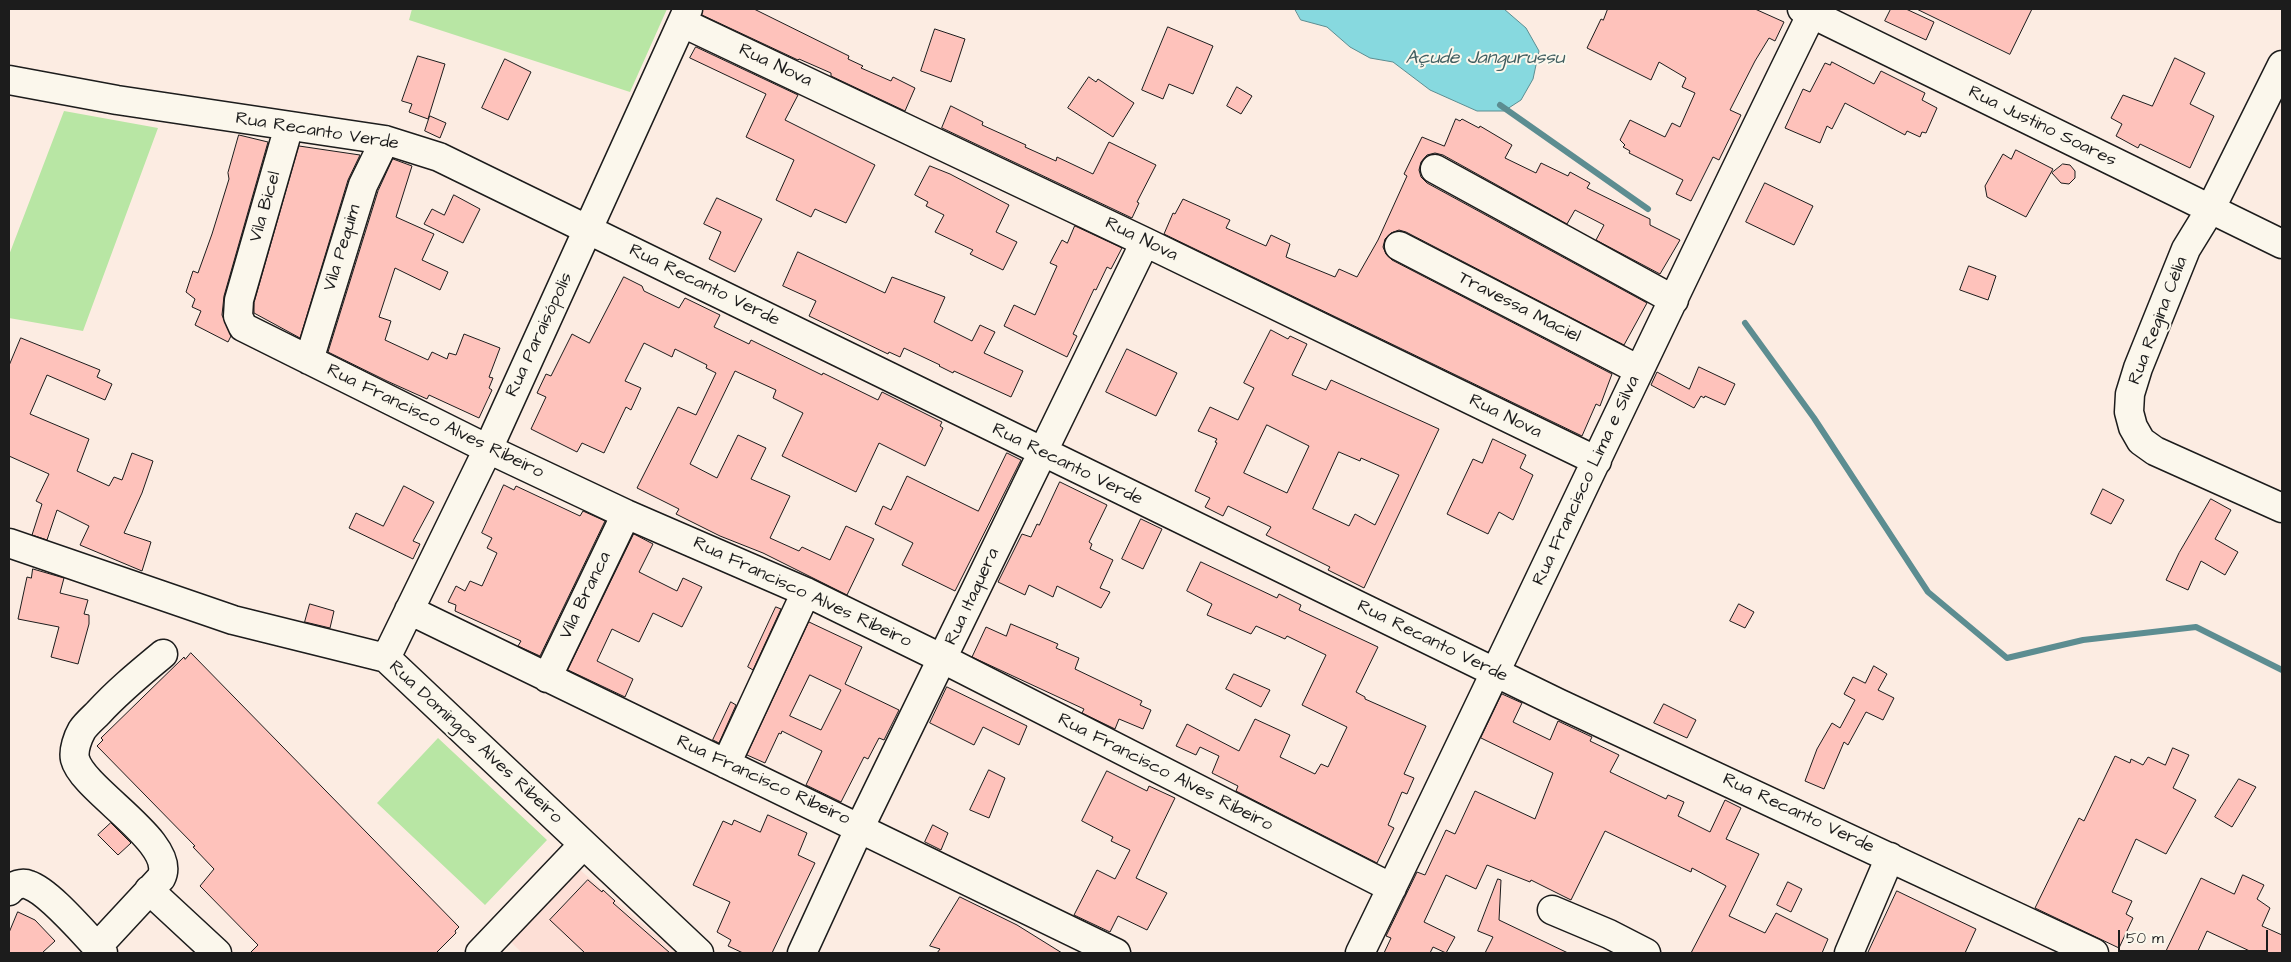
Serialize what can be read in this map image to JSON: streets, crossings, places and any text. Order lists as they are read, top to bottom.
{
  "streets": {
    "street": [
      "Rua Nova",
      "Rua Justino Soares",
      "Rua Recanto Verde",
      "Vila Bicel",
      "Vila Pequim",
      "Travessa Maciel",
      "Rua Regina Célia",
      "Rua Paraisópolis",
      "Rua Francisco Alves Ribeiro",
      "Rua Francisco Lima e Silva",
      "Vila Branca",
      "Rua Itaquera",
      "Rua Domingos Alves Ribeiro",
      "Rua Francisco Ribeiro"
    ]
  },
  "crossings": [
    ["Rua Nova", "Rua Paraisópolis"],
    ["Rua Nova", "Rua Francisco Lima e Silva"],
    ["Rua Nova", "Rua Itaquera"],
    ["Rua Justino Soares", "Rua Regina Célia"],
    ["Rua Justino Soares", "Rua Francisco Lima e Silva"],
    ["Rua Recanto Verde", "Vila Bicel"],
    ["Rua Recanto Verde", "Vila Pequim"],
    ["Rua Recanto Verde", "Rua Paraisópolis"],
    ["Rua Recanto Verde", "Rua Francisco Lima e Silva"],
    ["Rua Recanto Verde", "Rua Itaquera"],
    ["Vila Bicel", "Rua Francisco Alves Ribeiro"],
    ["Vila Pequim", "Rua Francisco Alves Ribeiro"],
    ["Travessa Maciel", "Rua Francisco Lima e Silva"],
    ["Rua Paraisópolis", "Rua Francisco Alves Ribeiro"],
    ["Rua Paraisópolis", "Rua Domingos Alves Ribeiro"],
    ["Rua Paraisópolis", "Rua Francisco Ribeiro"],
    ["Rua Francisco Alves Ribeiro", "Rua Francisco Lima e Silva"],
    ["Rua Francisco Alves Ribeiro", "Vila Branca"],
    ["Rua Francisco Alves Ribeiro", "Rua Itaquera"],
    ["Vila Branca", "Rua Francisco Ribeiro"],
    ["Rua Itaquera", "Rua Francisco Ribeiro"]
  ],
  "water": ["Açude Jangurussu"],
  "scale_bar": "50 m"
}
